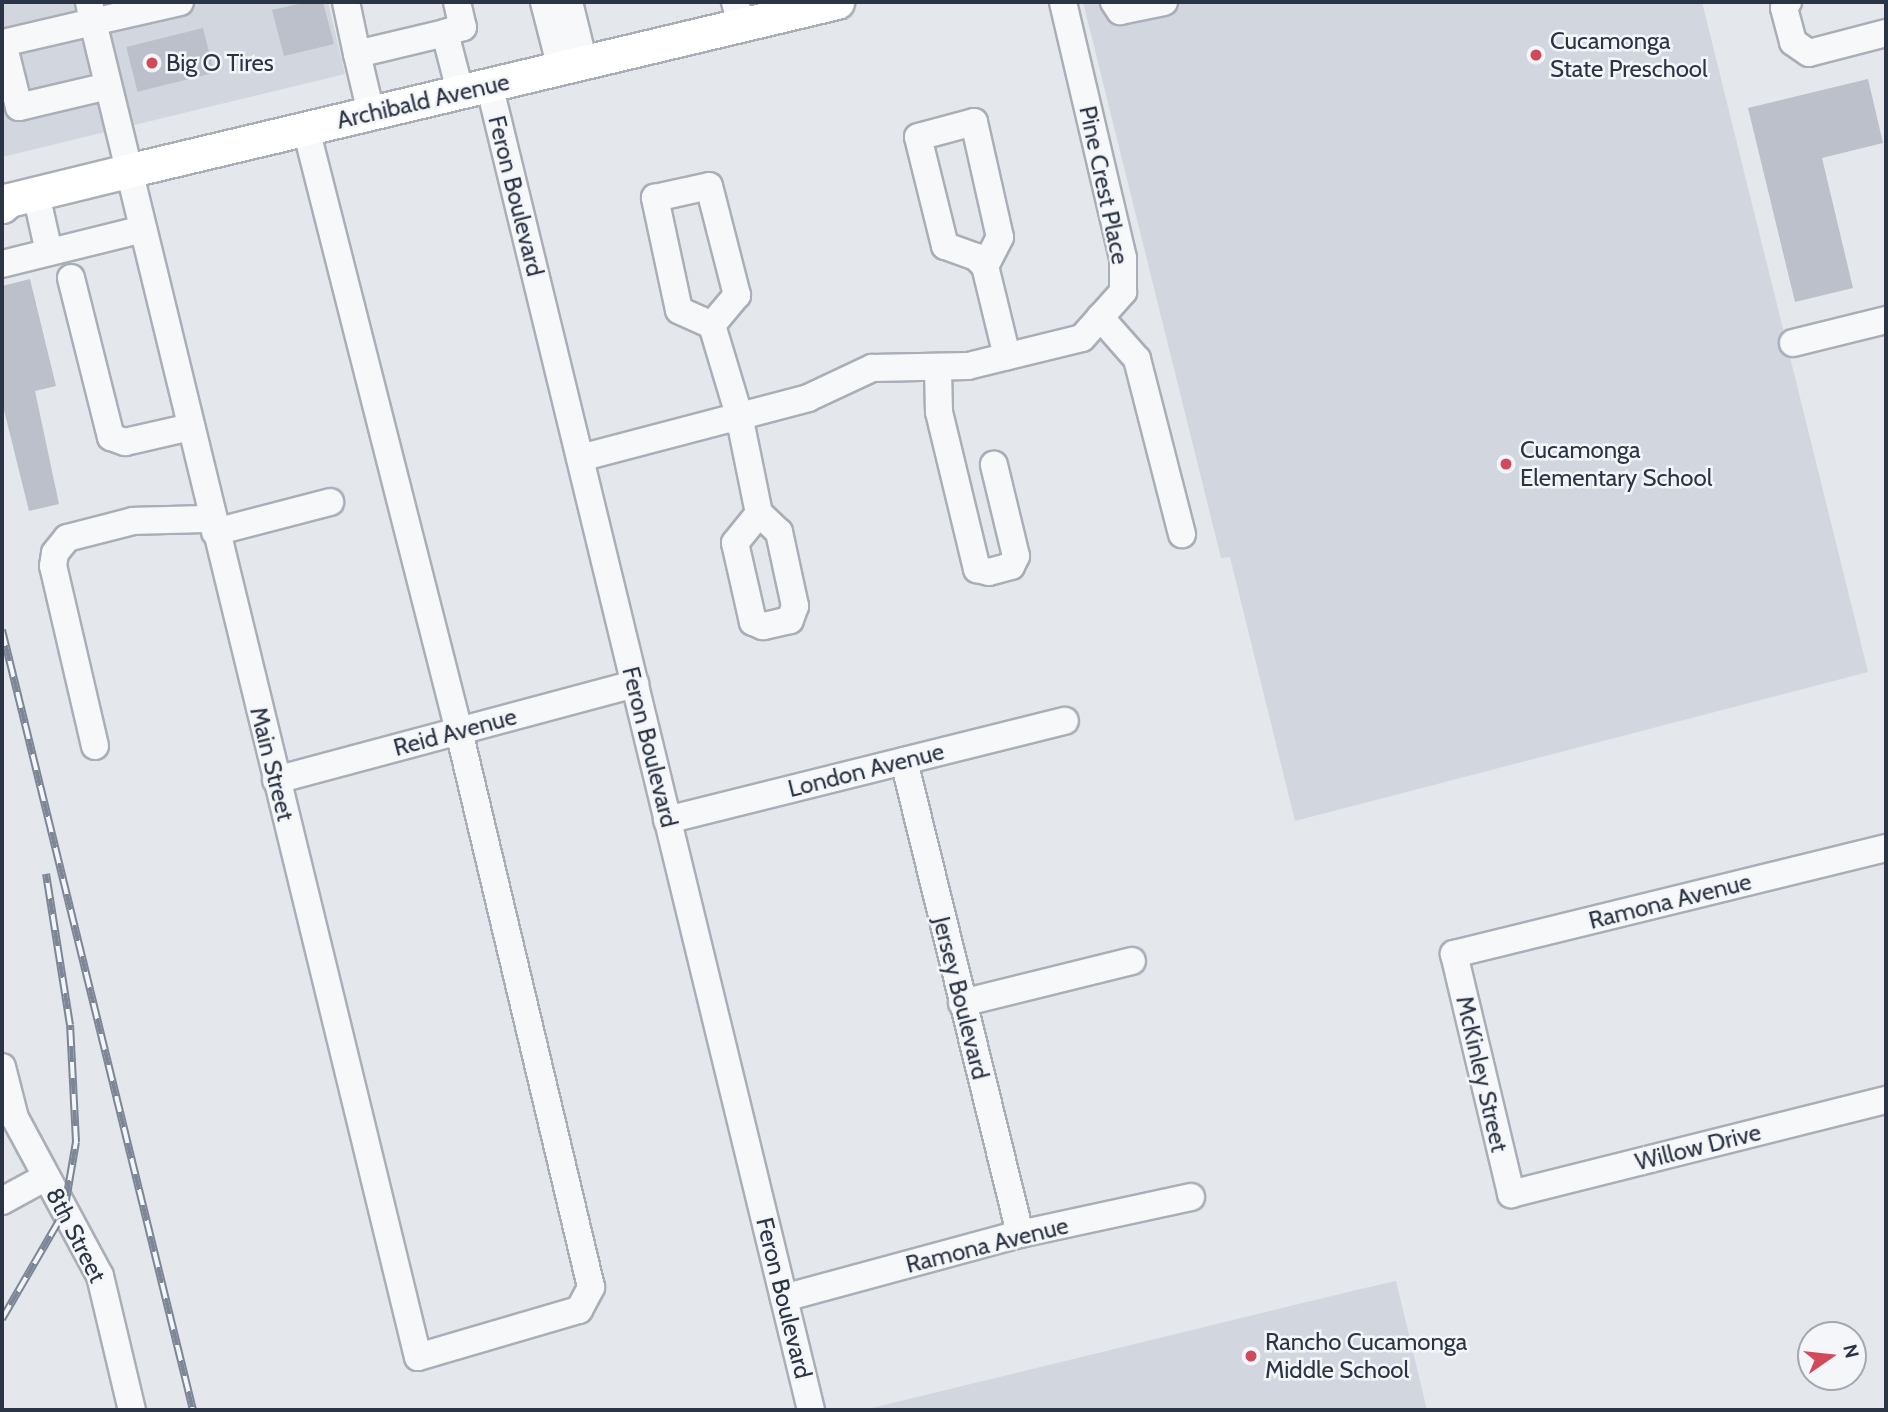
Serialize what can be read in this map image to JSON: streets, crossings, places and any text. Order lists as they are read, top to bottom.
{
  "streets": {
    "main road": ["Archibald Avenue"],
    "street": [
      "Pine Crest Place",
      "Feron Boulevard",
      "Reid Avenue",
      "Main Street",
      "London Avenue",
      "Ramona Avenue",
      "Jersey Boulevard",
      "McKinley Street",
      "Willow Drive",
      "8th Street"
    ]
  },
  "crossings": [
    ["Archibald Avenue", "Feron Boulevard"],
    ["Archibald Avenue", "Main Street"],
    ["Pine Crest Place", "Feron Boulevard"],
    ["Feron Boulevard", "Reid Avenue"],
    ["Feron Boulevard", "London Avenue"],
    ["Feron Boulevard", "Ramona Avenue"],
    ["Reid Avenue", "Main Street"],
    ["London Avenue", "Jersey Boulevard"],
    ["Ramona Avenue", "Jersey Boulevard"],
    ["Ramona Avenue", "McKinley Street"],
    ["McKinley Street", "Willow Drive"]
  ],
  "places": [
    "Cucamonga State Preschool",
    "Big O Tires",
    "Cucamonga Elementary School",
    "Rancho Cucamonga Middle School"
  ],
  "north": "right"
}
